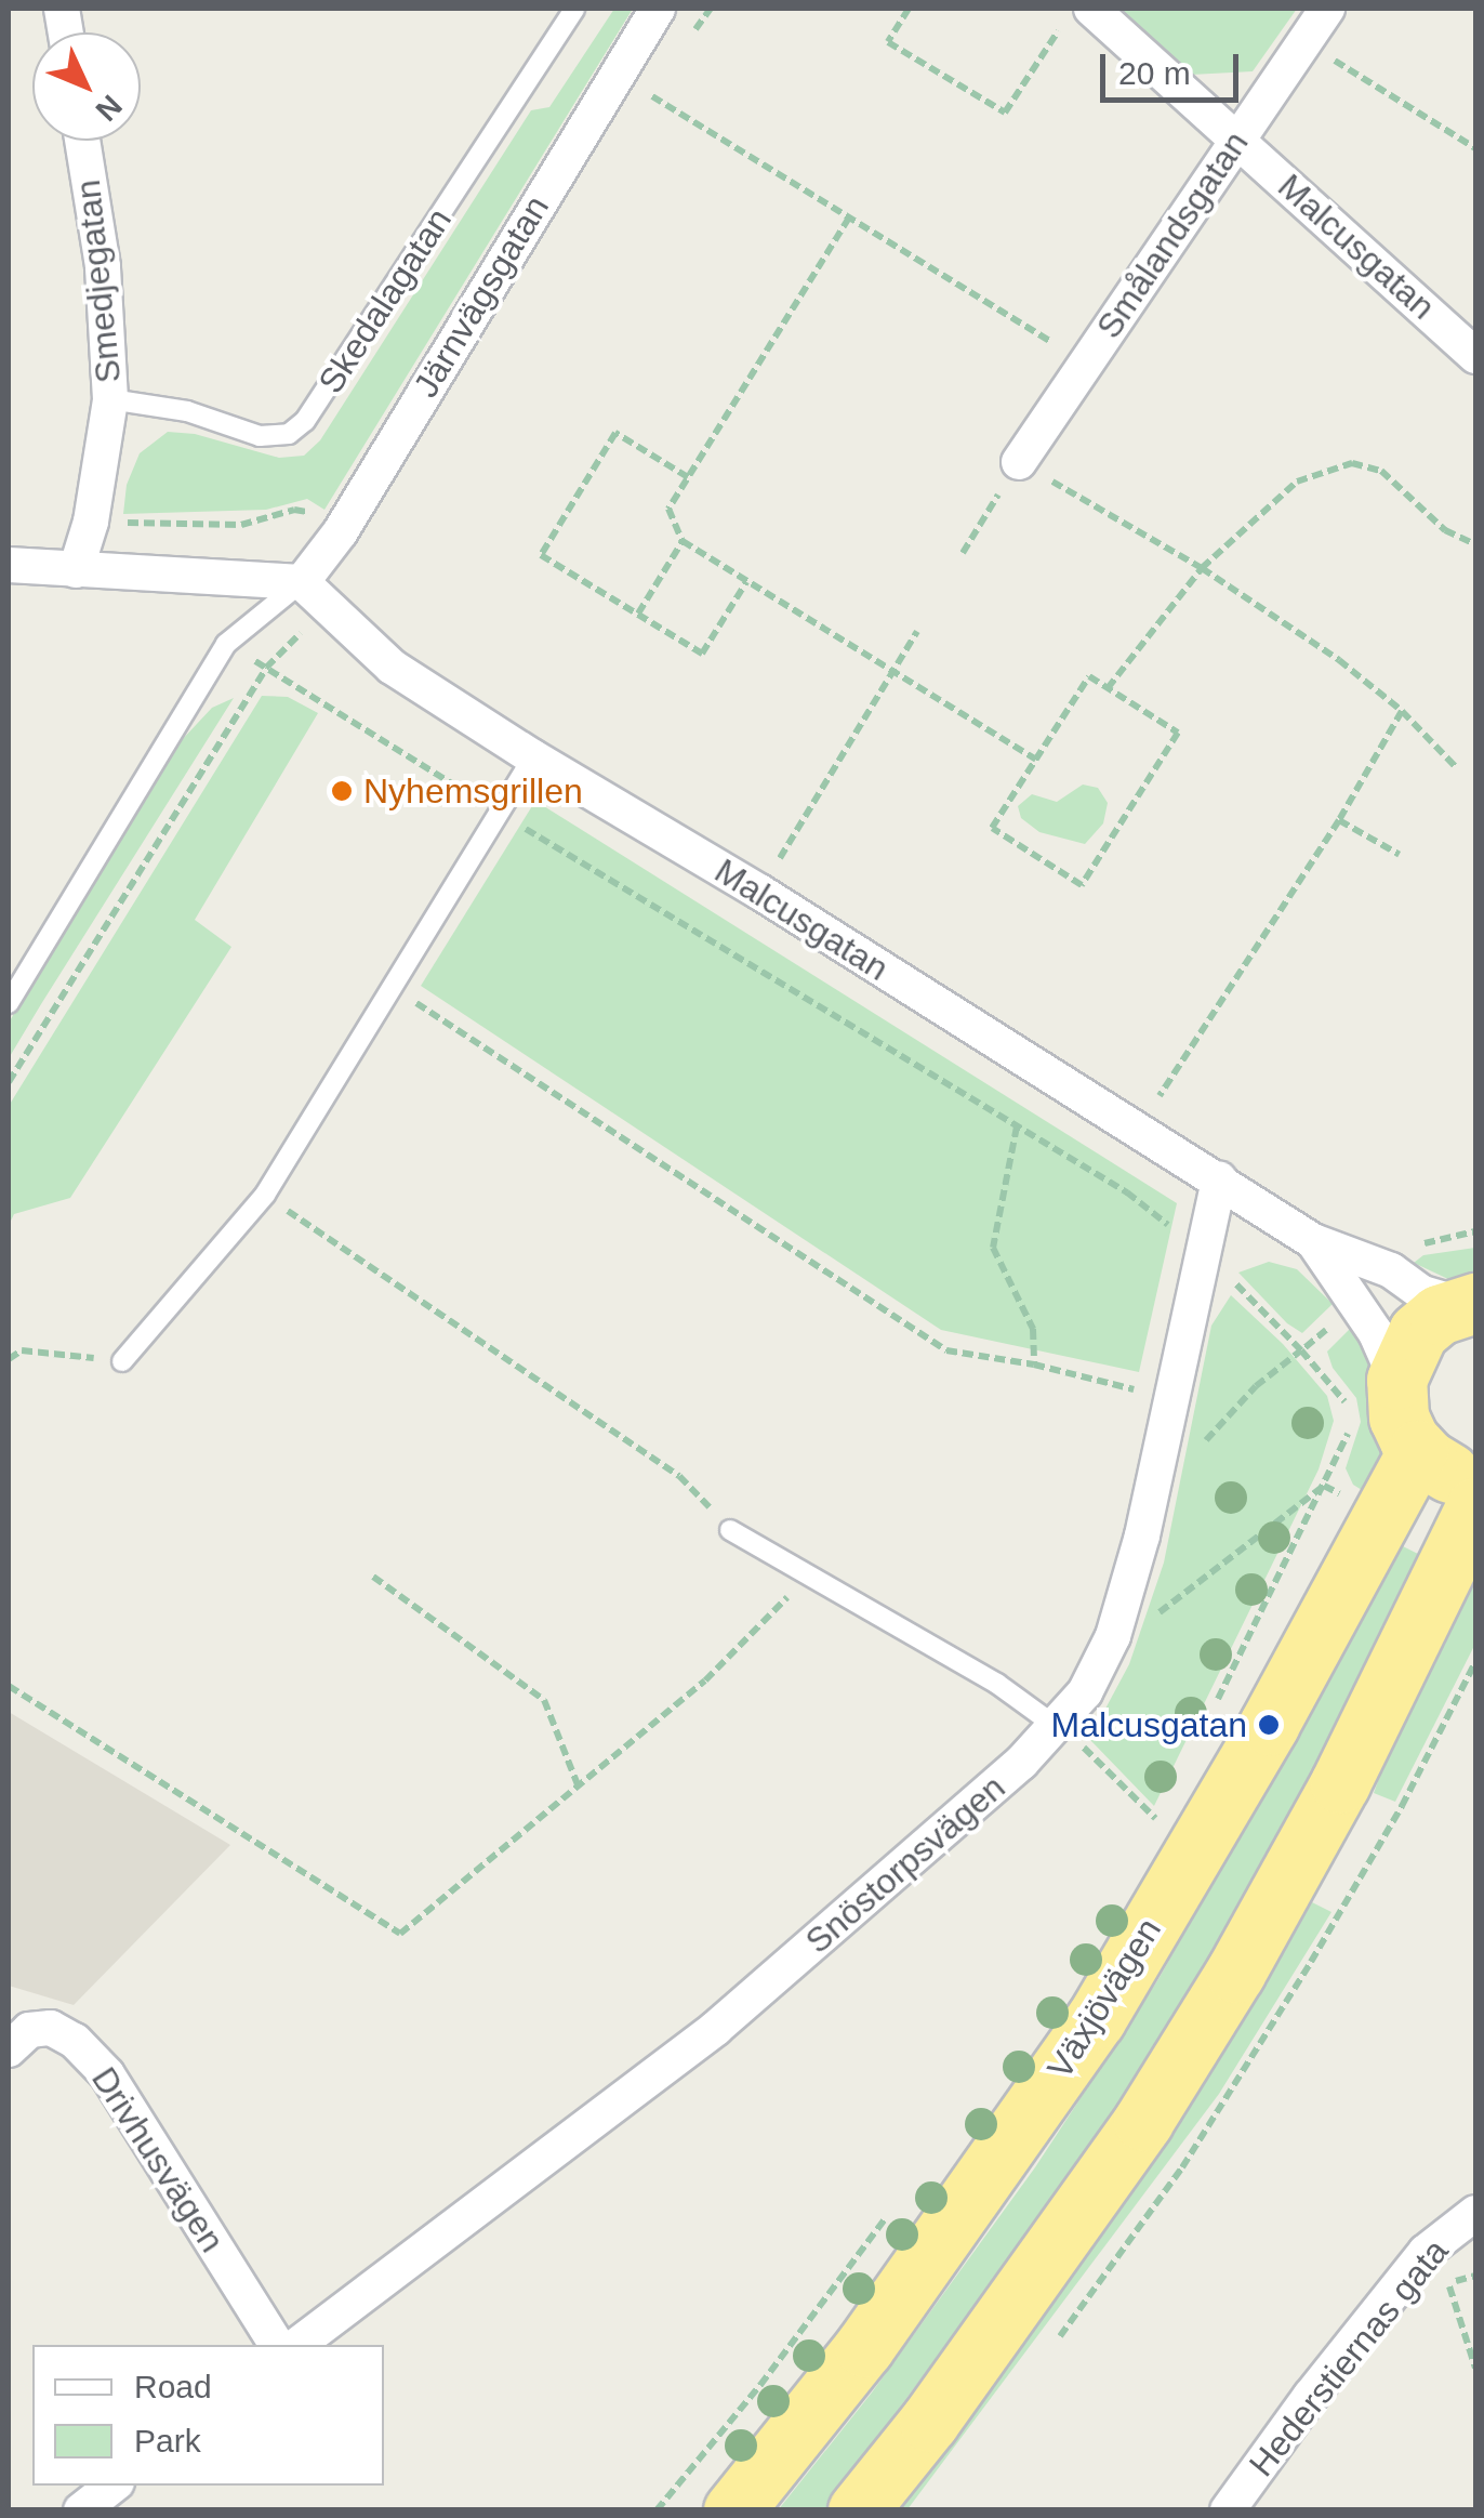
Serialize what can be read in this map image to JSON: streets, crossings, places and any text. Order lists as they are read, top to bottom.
{
  "streets": {
    "highway": ["Växjövägen"],
    "street": [
      "Smålandsgatan",
      "Malcusgatan",
      "Smedjegatan",
      "Järnvägsgatan",
      "Snöstorpsvägen",
      "Drivhusvägen",
      "Hederstiernas gata"
    ],
    "lane": ["Skedalagatan"]
  },
  "crossings": [
    ["Smålandsgatan", "Malcusgatan"],
    ["Malcusgatan", "Järnvägsgatan"],
    ["Malcusgatan", "Snöstorpsvägen"],
    ["Smedjegatan", "Skedalagatan"]
  ],
  "places": ["Nyhemsgrillen", "Malcusgatan"],
  "legend": ["Road", "Park"],
  "scale_bar": "20 m",
  "north": "bottom right"
}
